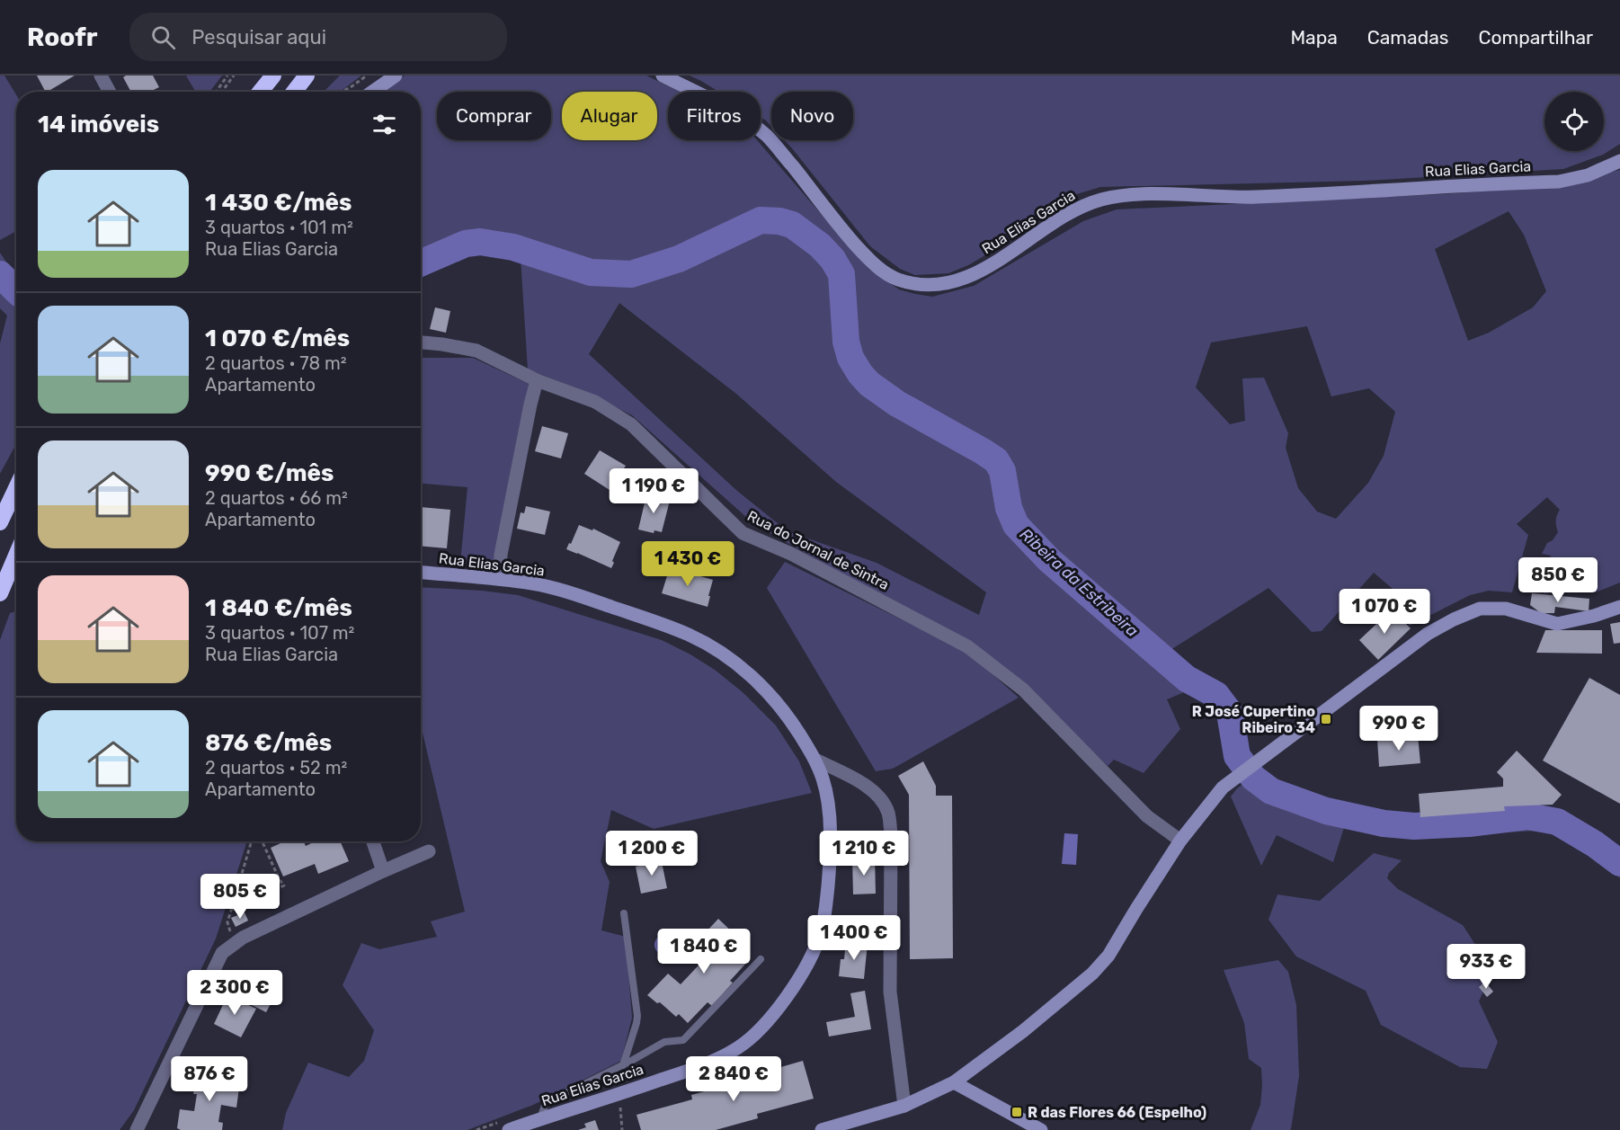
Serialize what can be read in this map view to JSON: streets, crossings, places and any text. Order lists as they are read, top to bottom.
{
  "streets": {
    "street": ["Rua Elias Garcia", "Rua do Jornal de Sintra"]
  },
  "water": ["Ribeira da Estribeira"],
  "places": {
    "transit": ["R José Cupertino Ribeiro 34", "R das Flores 66 (Espelho)"]
  },
  "page": {
    "header": "Roofr",
    "search": "Pesquisar aqui",
    "nav": ["Mapa", "Camadas", "Compartilhar"],
    "chip": [
      "Comprar",
      "Alugar",
      "Filtros",
      "Novo"
    ],
    "heading": "14 imóveis",
    "list": [
      {
        "name": "1 430 €/mês",
        "note": "3 quartos · 101 m² · Rua Elias Garcia"
      },
      {
        "name": "1 070 €/mês",
        "note": "2 quartos · 78 m² · Apartamento"
      },
      {
        "name": "990 €/mês",
        "note": "2 quartos · 66 m² · Apartamento"
      },
      {
        "name": "1 840 €/mês",
        "note": "3 quartos · 107 m² · Rua Elias Garcia"
      },
      {
        "name": "876 €/mês",
        "note": "2 quartos · 52 m² · Apartamento"
      }
    ],
    "price": [
      "1 190 €",
      "1 430 €",
      "850 €",
      "1 070 €",
      "990 €",
      "1 200 €",
      "1 210 €",
      "805 €",
      "1 400 €",
      "1 840 €",
      "933 €",
      "2 300 €",
      "876 €",
      "2 840 €"
    ]
  }
}
